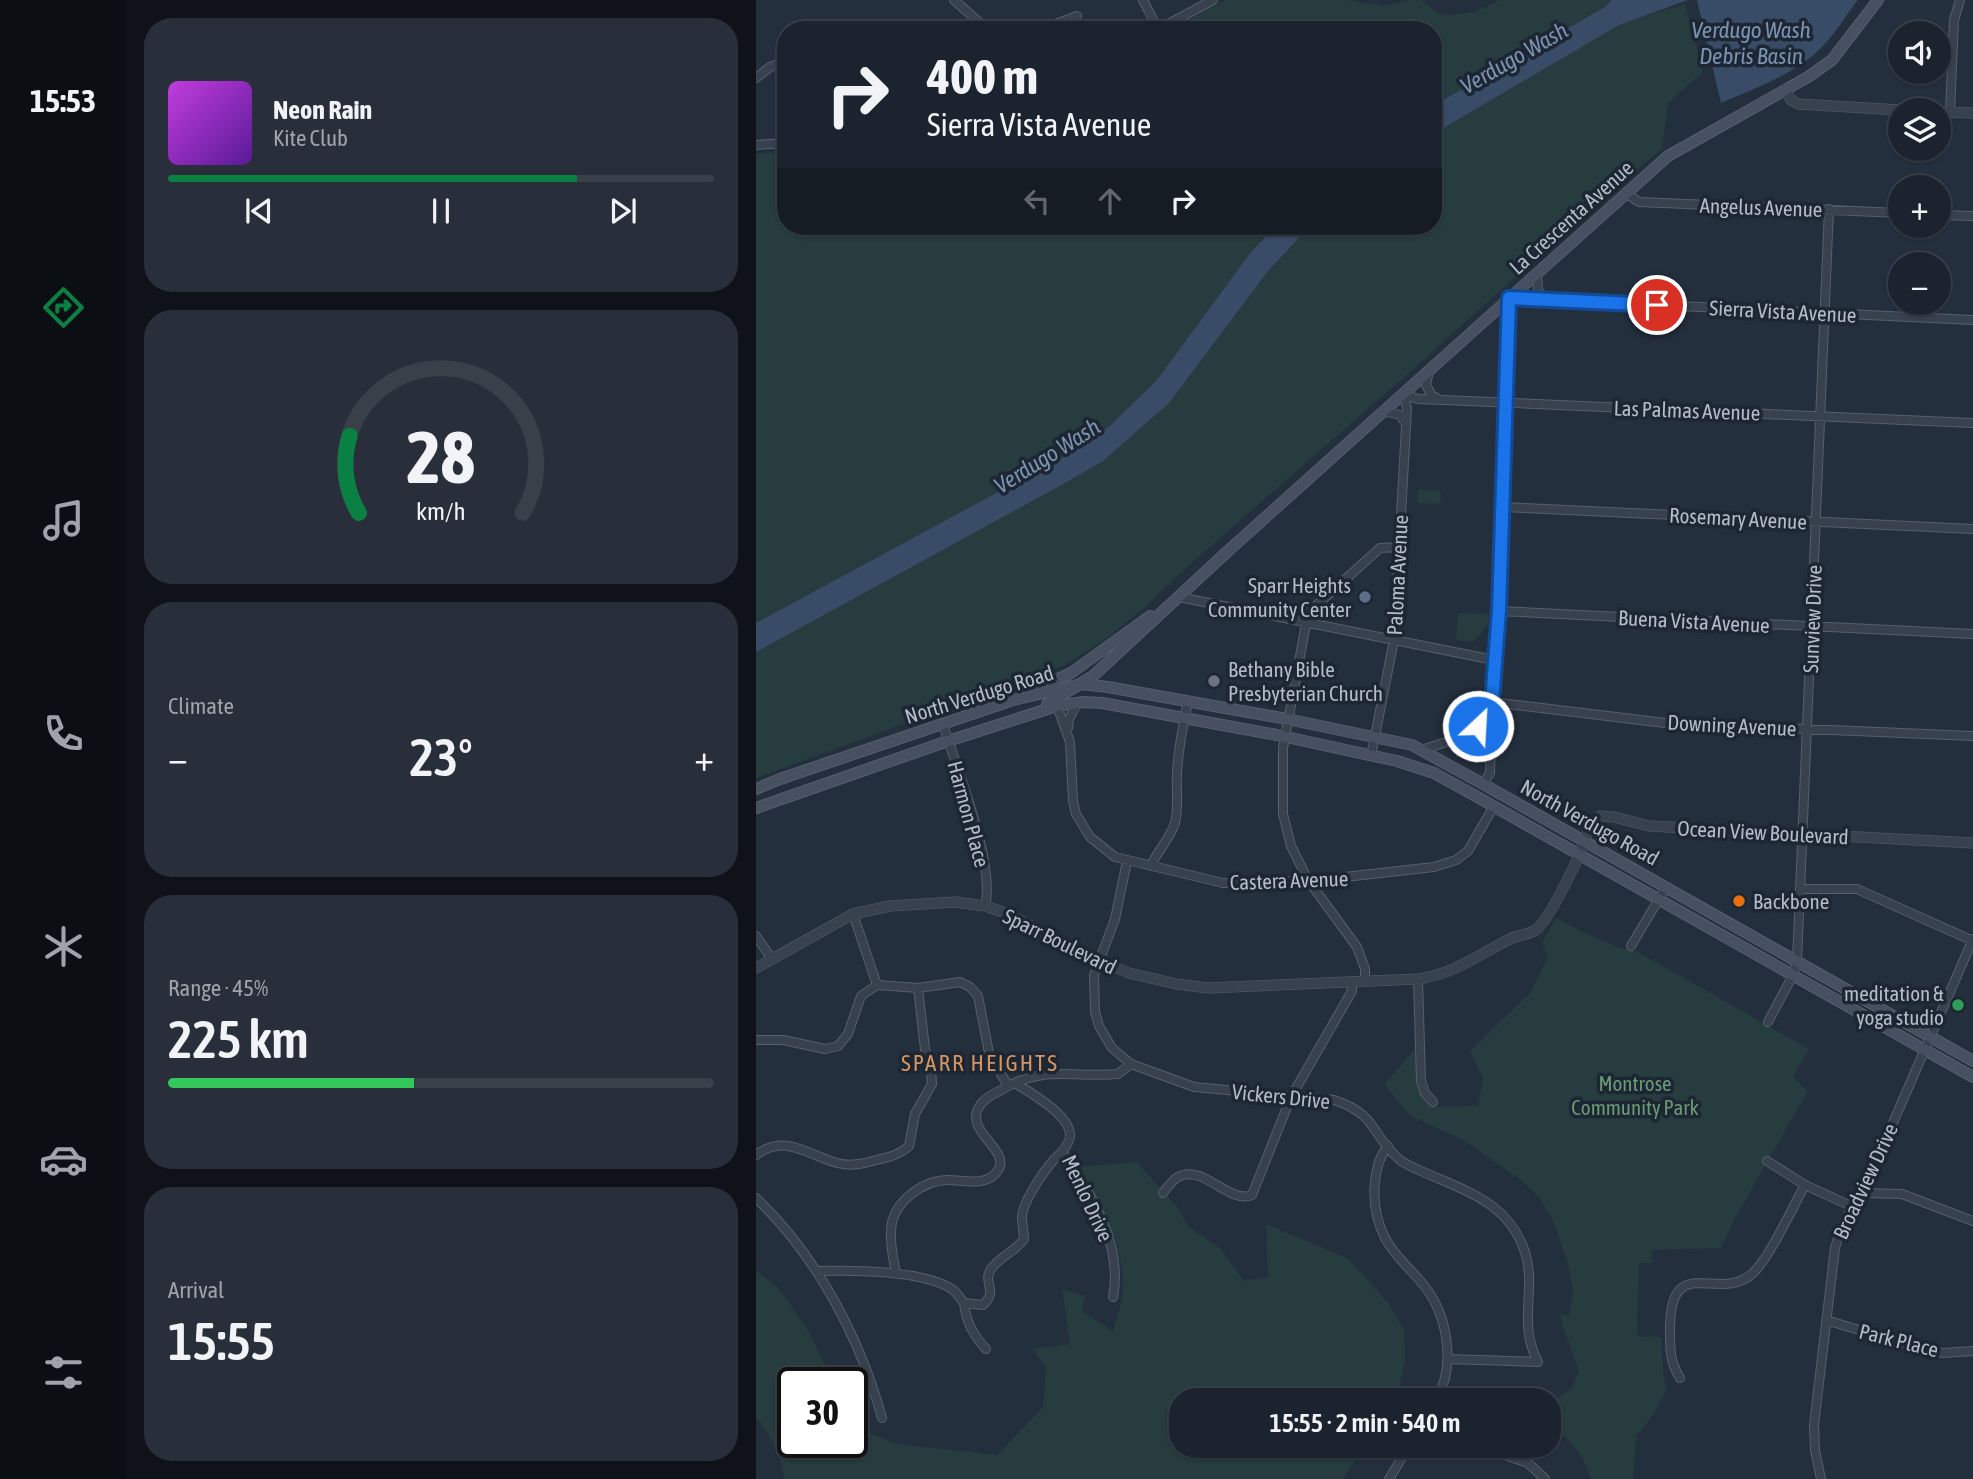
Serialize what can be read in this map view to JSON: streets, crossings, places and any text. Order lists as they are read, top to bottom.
{
  "streets": {
    "main road": ["La Crescenta Avenue", "North Verdugo Road"],
    "street": [
      "Angelus Avenue",
      "Sierra Vista Avenue",
      "Las Palmas Avenue",
      "Rosemary Avenue",
      "Paloma Avenue",
      "Sunview Drive",
      "Buena Vista Avenue",
      "Downing Avenue",
      "Harmon Place",
      "Ocean View Boulevard",
      "Castera Avenue",
      "Sparr Boulevard",
      "Vickers Drive",
      "Broadview Drive",
      "Menlo Drive",
      "Park Place"
    ]
  },
  "crossings": [
    ["Angelus Avenue", "La Crescenta Avenue"],
    ["Angelus Avenue", "Sunview Drive"],
    ["La Crescenta Avenue", "Sierra Vista Avenue"],
    ["La Crescenta Avenue", "Las Palmas Avenue"],
    ["La Crescenta Avenue", "Paloma Avenue"],
    ["La Crescenta Avenue", "North Verdugo Road"],
    ["Sierra Vista Avenue", "Sunview Drive"],
    ["Las Palmas Avenue", "Paloma Avenue"],
    ["Las Palmas Avenue", "Sunview Drive"],
    ["Rosemary Avenue", "Sunview Drive"],
    ["Paloma Avenue", "North Verdugo Road"],
    ["Sunview Drive", "Buena Vista Avenue"],
    ["Sunview Drive", "North Verdugo Road"],
    ["Sunview Drive", "Downing Avenue"],
    ["Sunview Drive", "Ocean View Boulevard"],
    ["North Verdugo Road", "Harmon Place"],
    ["North Verdugo Road", "Ocean View Boulevard"],
    ["North Verdugo Road", "Castera Avenue"],
    ["North Verdugo Road", "Broadview Drive"],
    ["Harmon Place", "Sparr Boulevard"],
    ["Ocean View Boulevard", "Sparr Boulevard"],
    ["Castera Avenue", "Vickers Drive"],
    ["Sparr Boulevard", "Vickers Drive"],
    ["Broadview Drive", "Park Place"]
  ],
  "districts": ["SPARR HEIGHTS"],
  "water": ["Verdugo Wash Debris Basin", "Verdugo Wash"],
  "parks": ["Montrose Community Park"],
  "places": [
    "Sparr Heights Community Center",
    "Bethany Bible Presbyterian Church",
    "Backbone",
    "meditation & yoga studio"
  ],
  "page": {
    "tabs": "15:53",
    "map_buttons": ["+", "−"],
    "turn": ["400 m", "Sierra Vista Avenue"],
    "song": ["Neon Rain", "Kite Club"],
    "tile": [
      "Climate",
      ["Range · 45%", "225 km"],
      ["Arrival", "15:55"]
    ],
    "heat": ["−", "23°", "+"],
    "limit": "30",
    "trip": "15:55 · 2 min · 540 m",
    "gauge": ["28", "km/h"]
  }
}
